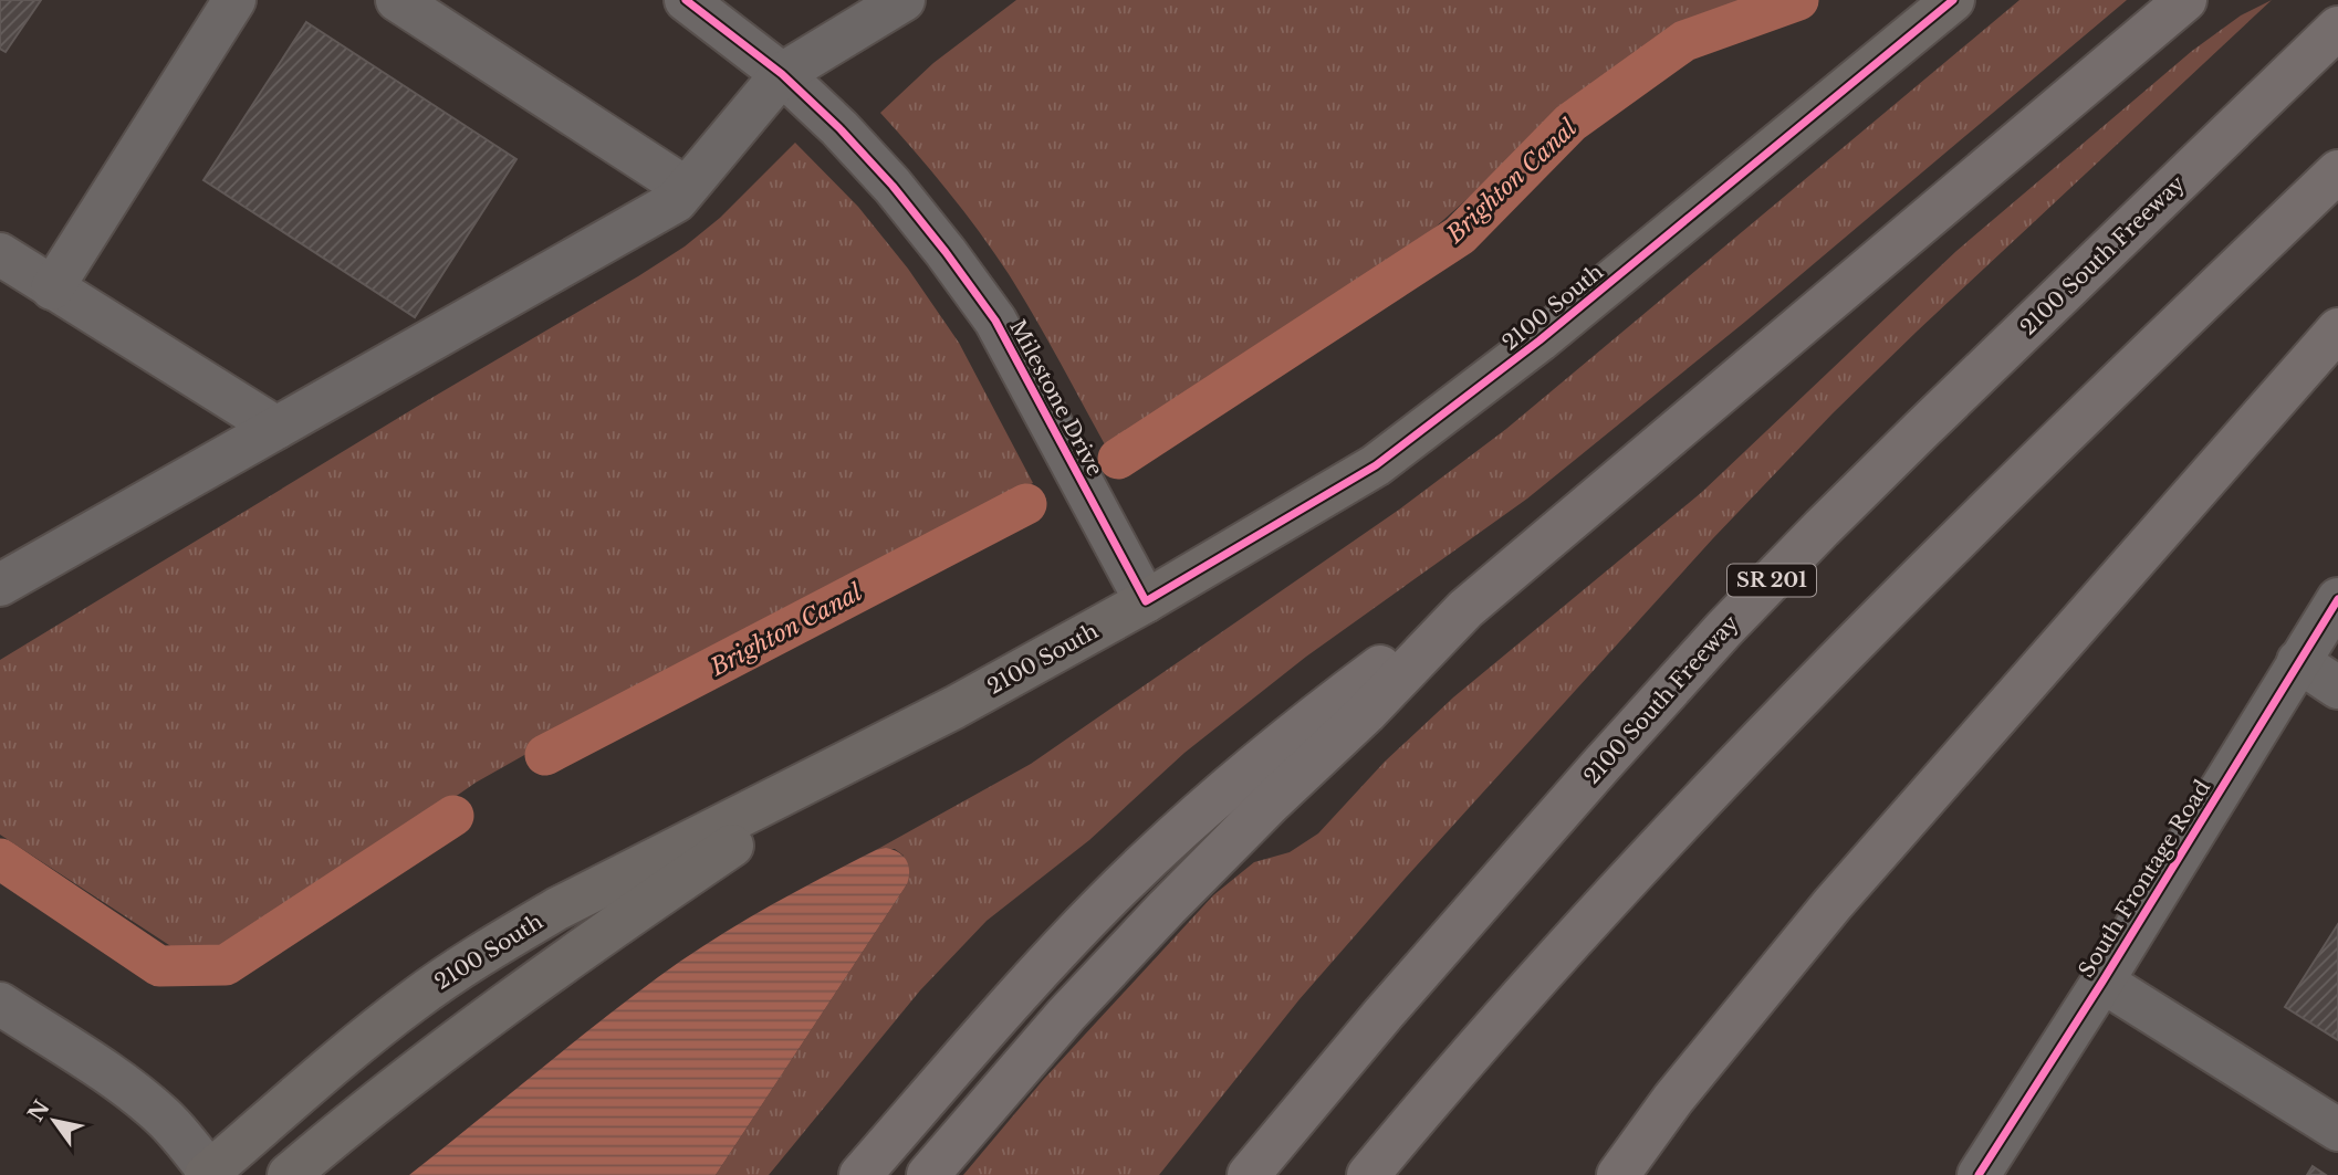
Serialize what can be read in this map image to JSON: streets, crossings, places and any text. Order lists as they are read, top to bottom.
{
  "streets": {
    "highway": ["2100 South Freeway", "SR 201"],
    "main road": ["2100 South"],
    "street": ["Milestone Drive", "South Frontage Road"]
  },
  "crossings": [
    ["2100 South", "Milestone Drive"]
  ],
  "water": ["Brighton Canal"],
  "north": "top left"
}
